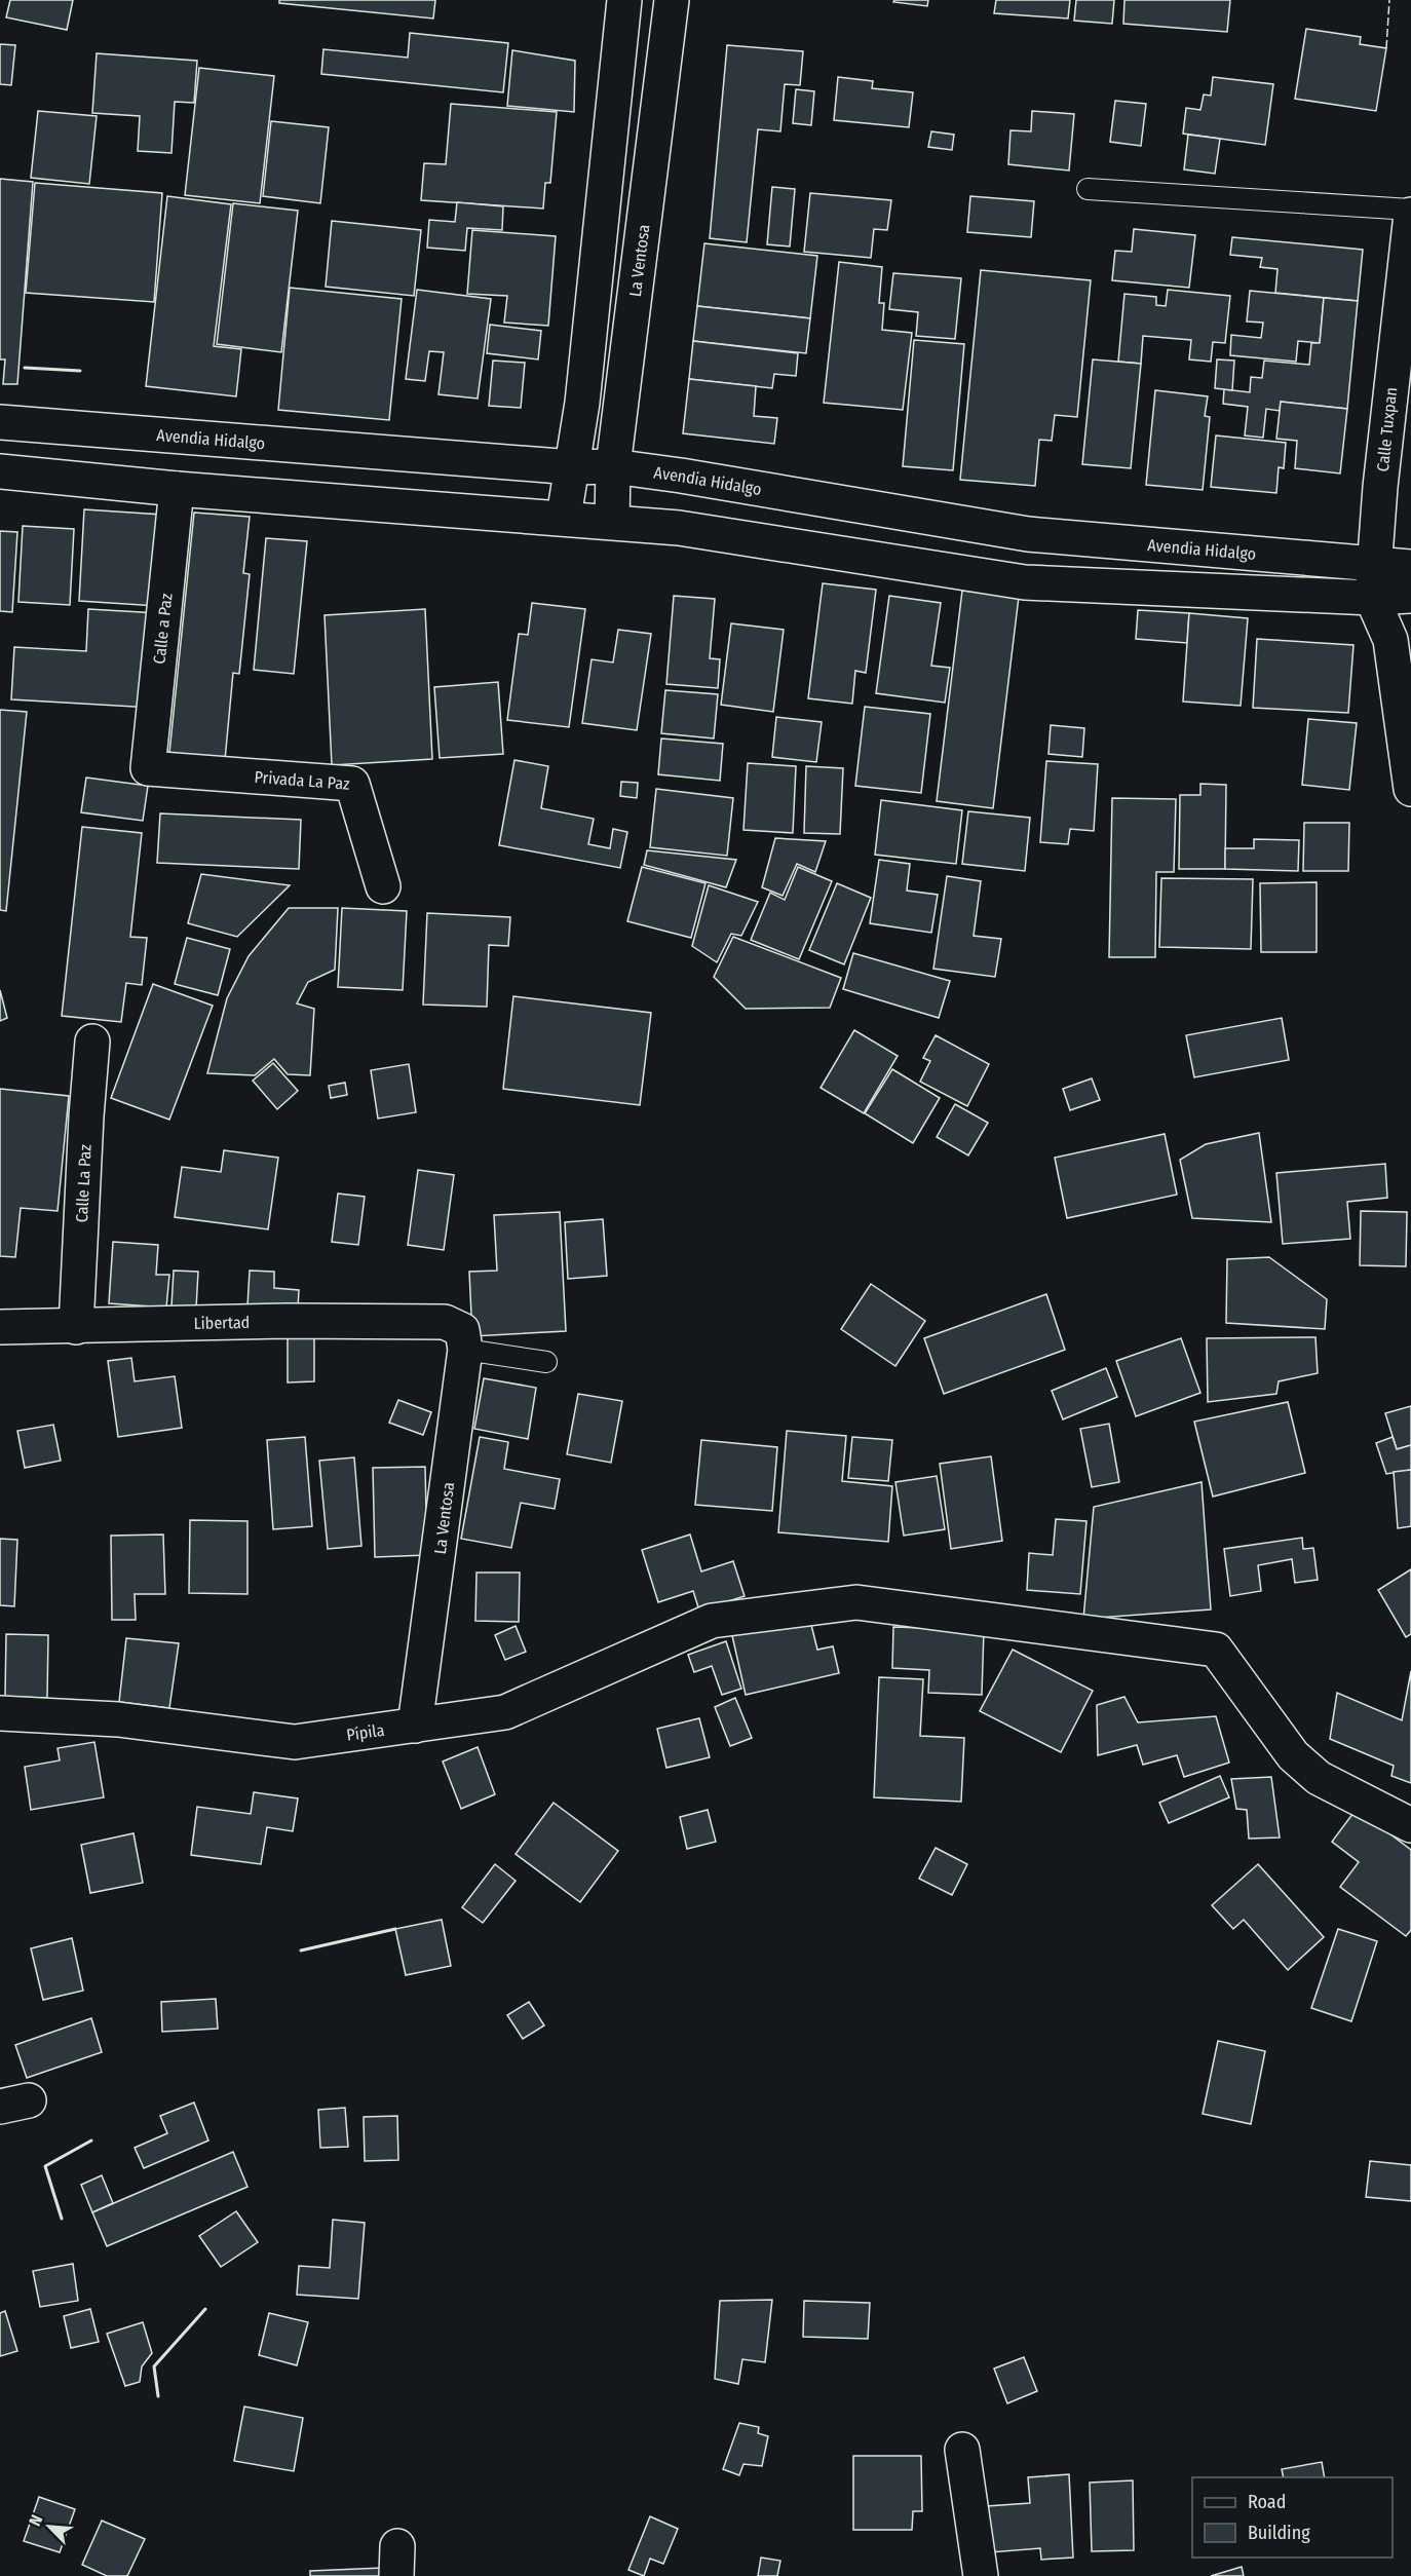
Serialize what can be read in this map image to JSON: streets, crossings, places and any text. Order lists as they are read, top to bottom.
{
  "streets": {
    "street": [
      "La Ventosa",
      "Calle Tuxpan",
      "Avendia Hidalgo",
      "Calle a Paz",
      "Privada La Paz",
      "Calle La Paz",
      "Libertad",
      "Pípila"
    ]
  },
  "crossings": [
    ["La Ventosa", "Avendia Hidalgo"],
    ["La Ventosa", "Libertad"],
    ["La Ventosa", "Pípila"],
    ["Calle Tuxpan", "Avendia Hidalgo"],
    ["Calle a Paz", "Privada La Paz"],
    ["Calle La Paz", "Libertad"]
  ],
  "legend": ["Road", "Building"],
  "north": "top left"
}
